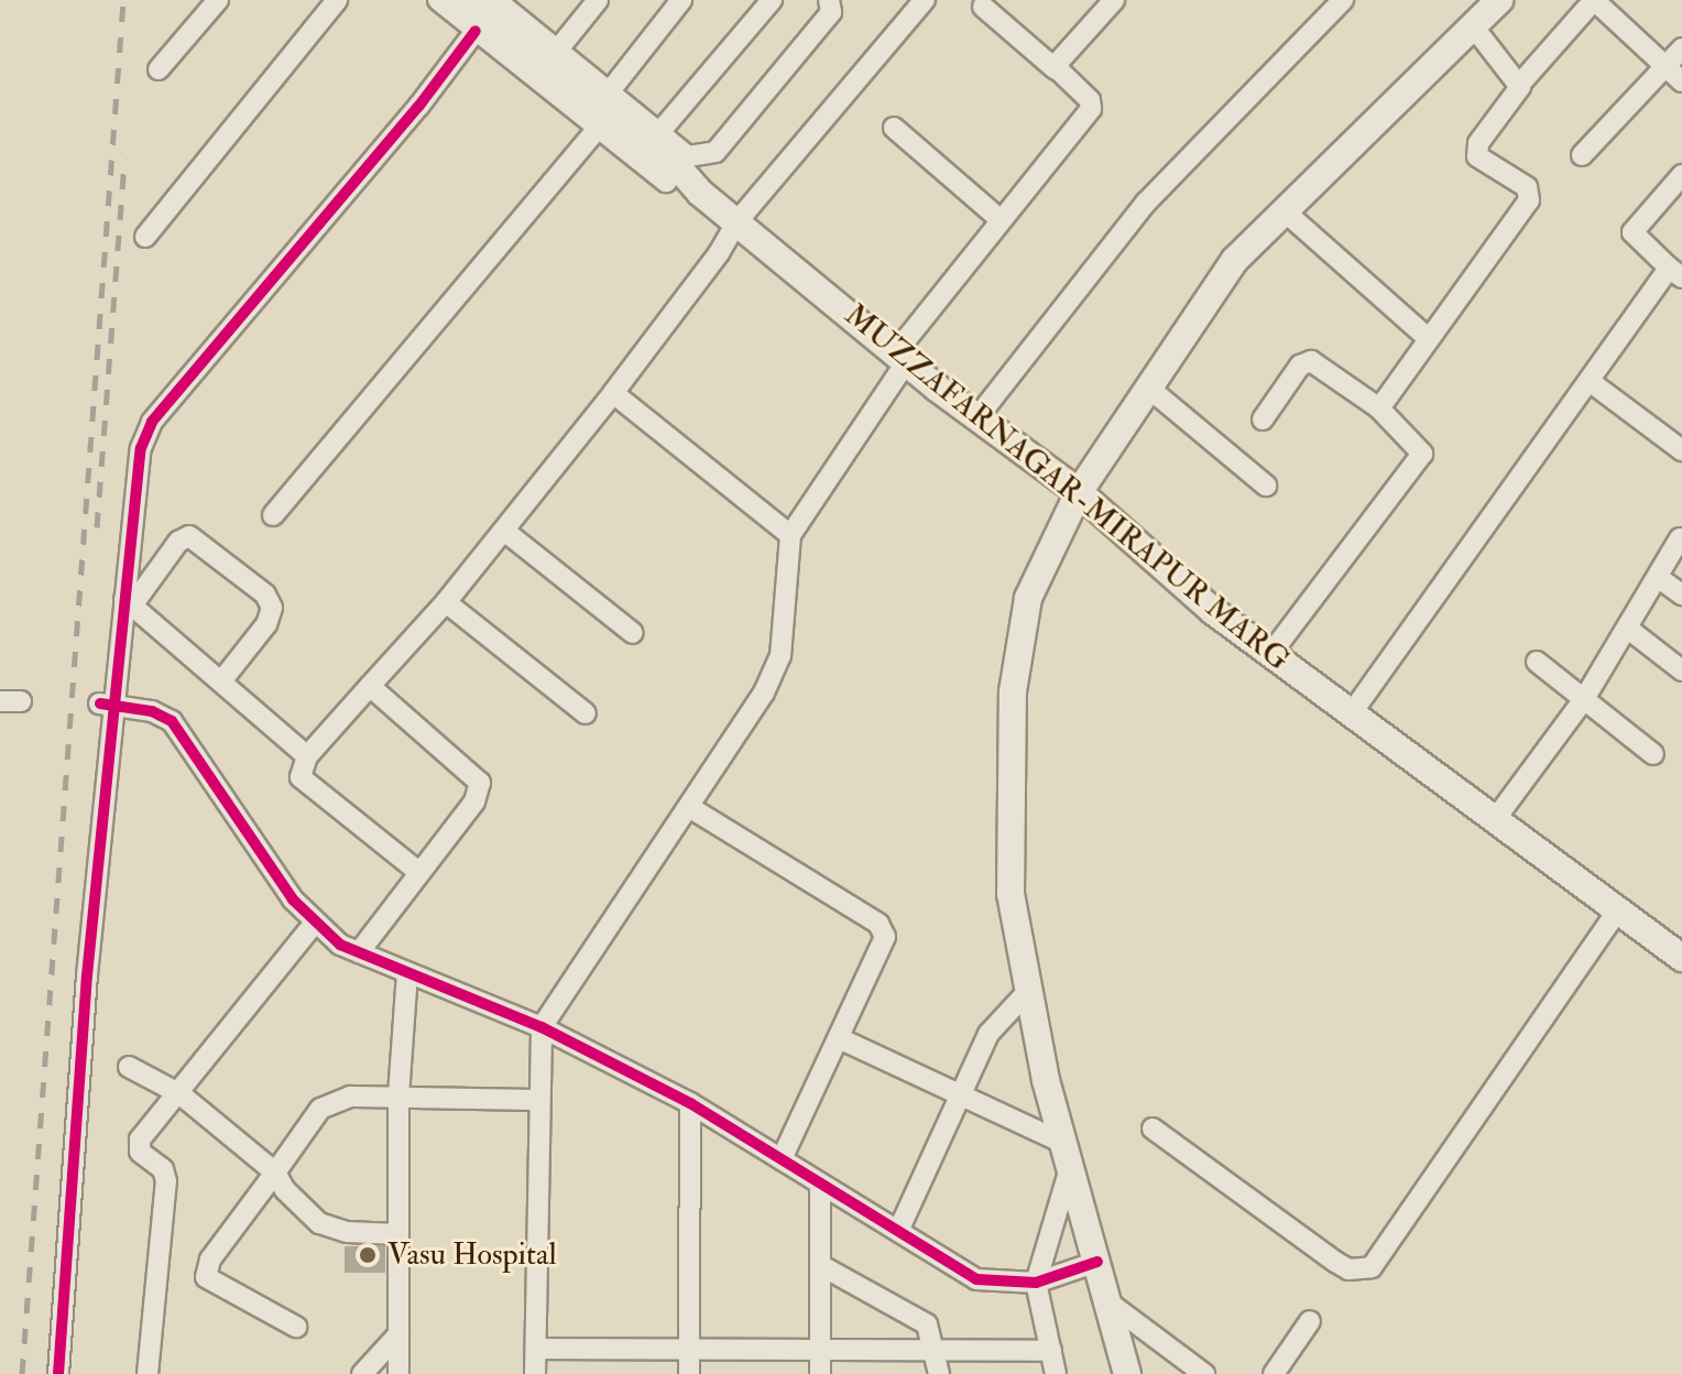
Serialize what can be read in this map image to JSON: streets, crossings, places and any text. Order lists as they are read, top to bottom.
{
  "streets": {
    "main road": ["MUZZAFARNAGAR-MIRAPUR MARG"]
  },
  "places": ["Vasu Hospital"]
}
